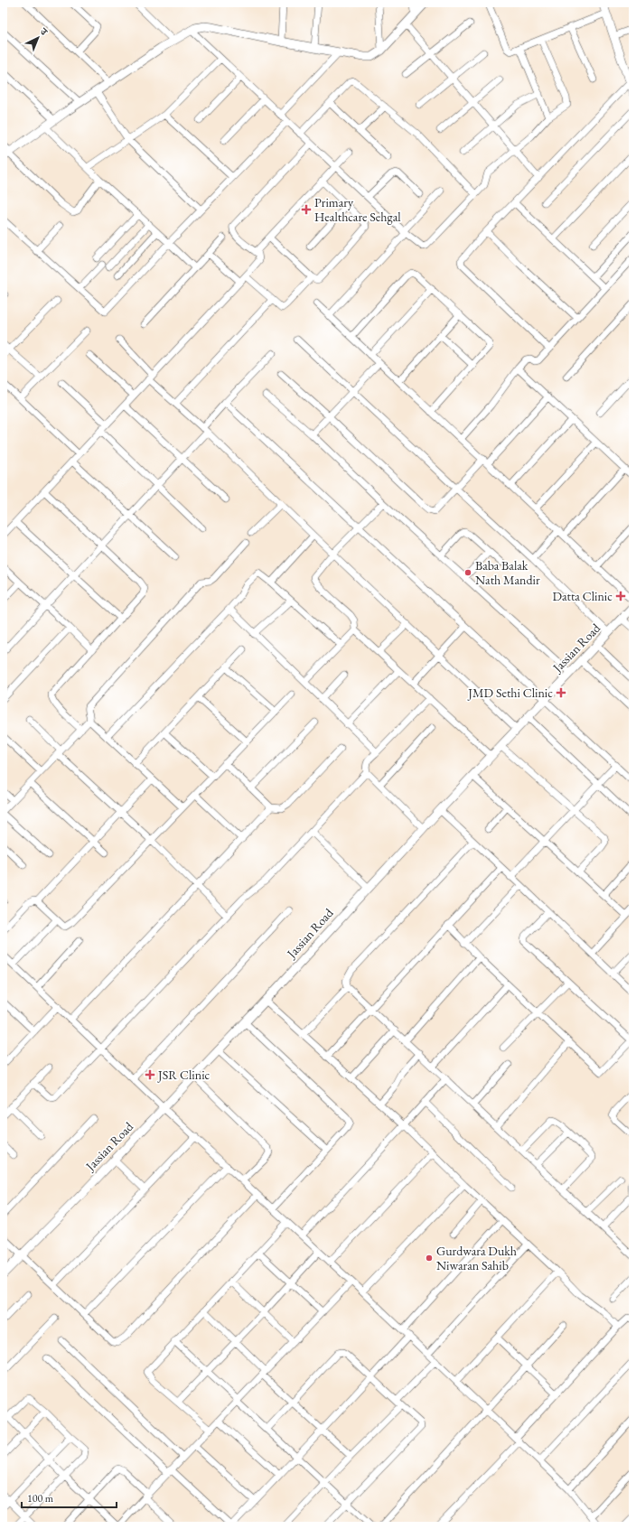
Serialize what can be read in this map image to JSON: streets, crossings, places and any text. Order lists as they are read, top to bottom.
{
  "streets": {
    "street": ["Jassian Road"]
  },
  "places": {
    "health": [
      "Primary Healthcare Sehgal",
      "Datta Clinic",
      "JMD Sethi Clinic",
      "JSR Clinic"
    ],
    "other": ["Baba Balak Nath Mandir", "Gurdwara Dukh Niwaran Sahib"]
  },
  "scale_bar": "100 m",
  "north": "top right"
}
